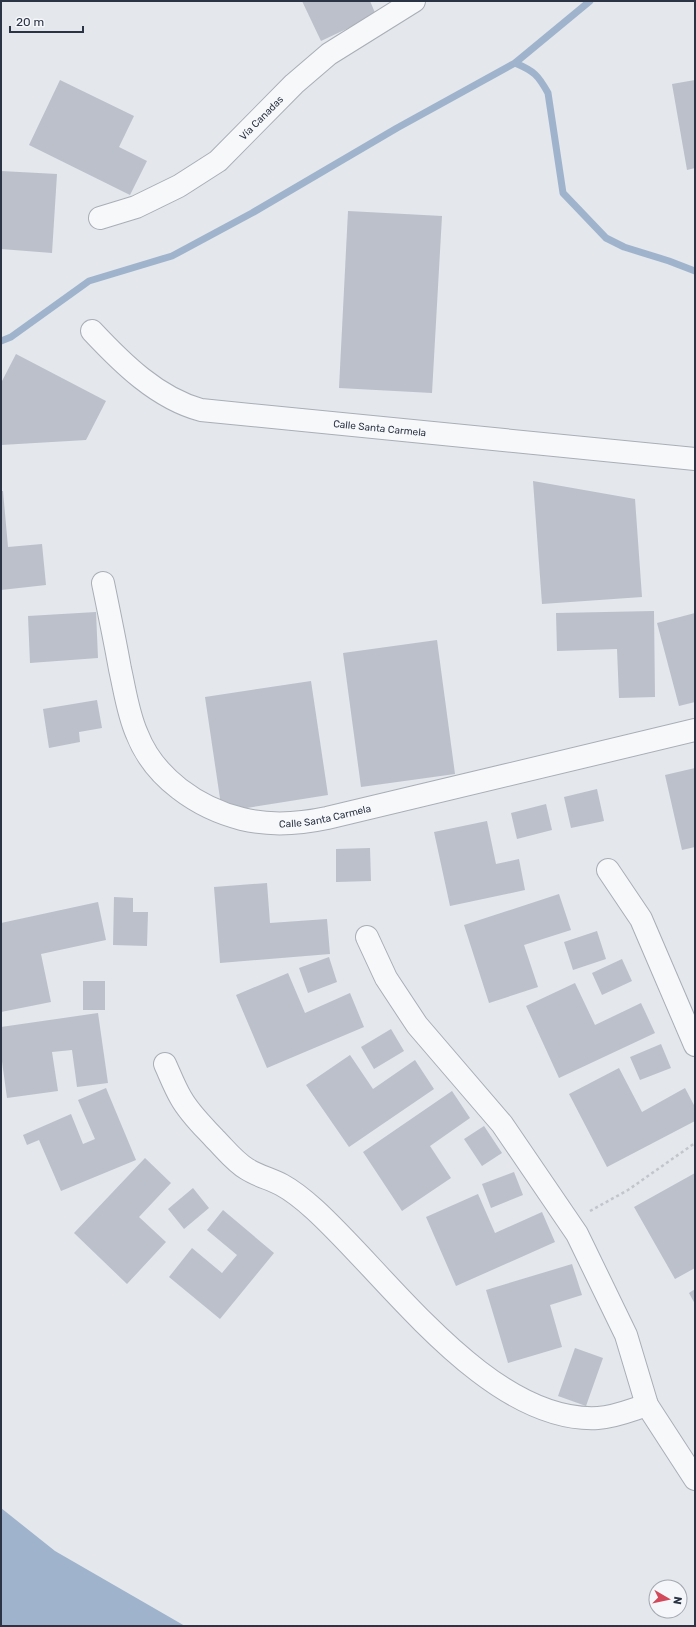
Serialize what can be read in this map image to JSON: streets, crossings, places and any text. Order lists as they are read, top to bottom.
{
  "streets": {
    "street": ["Vía Canadas", "Calle Santa Carmela"]
  },
  "scale_bar": "20 m",
  "north": "right"
}
